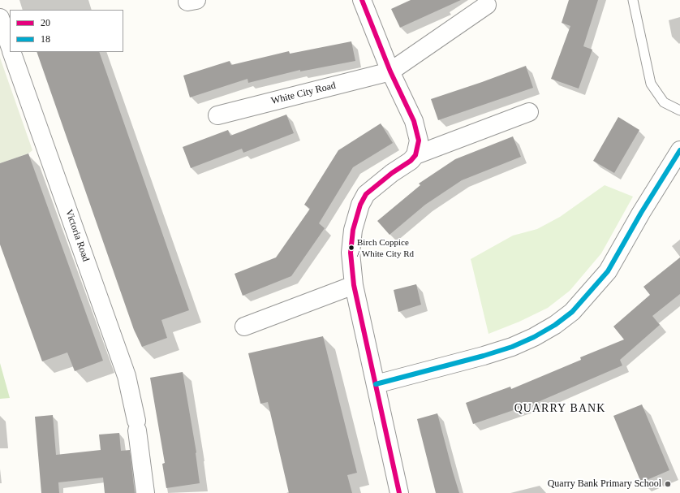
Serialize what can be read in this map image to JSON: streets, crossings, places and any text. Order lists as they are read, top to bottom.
{
  "streets": {
    "street": ["White City Road", "Victoria Road"]
  },
  "districts": ["QUARRY BANK"],
  "places": ["Birch Coppice / White City Rd", "Quarry Bank Primary School"],
  "lines": ["transit line 20", "transit line 18"],
  "legend": ["20", "18"]
}
